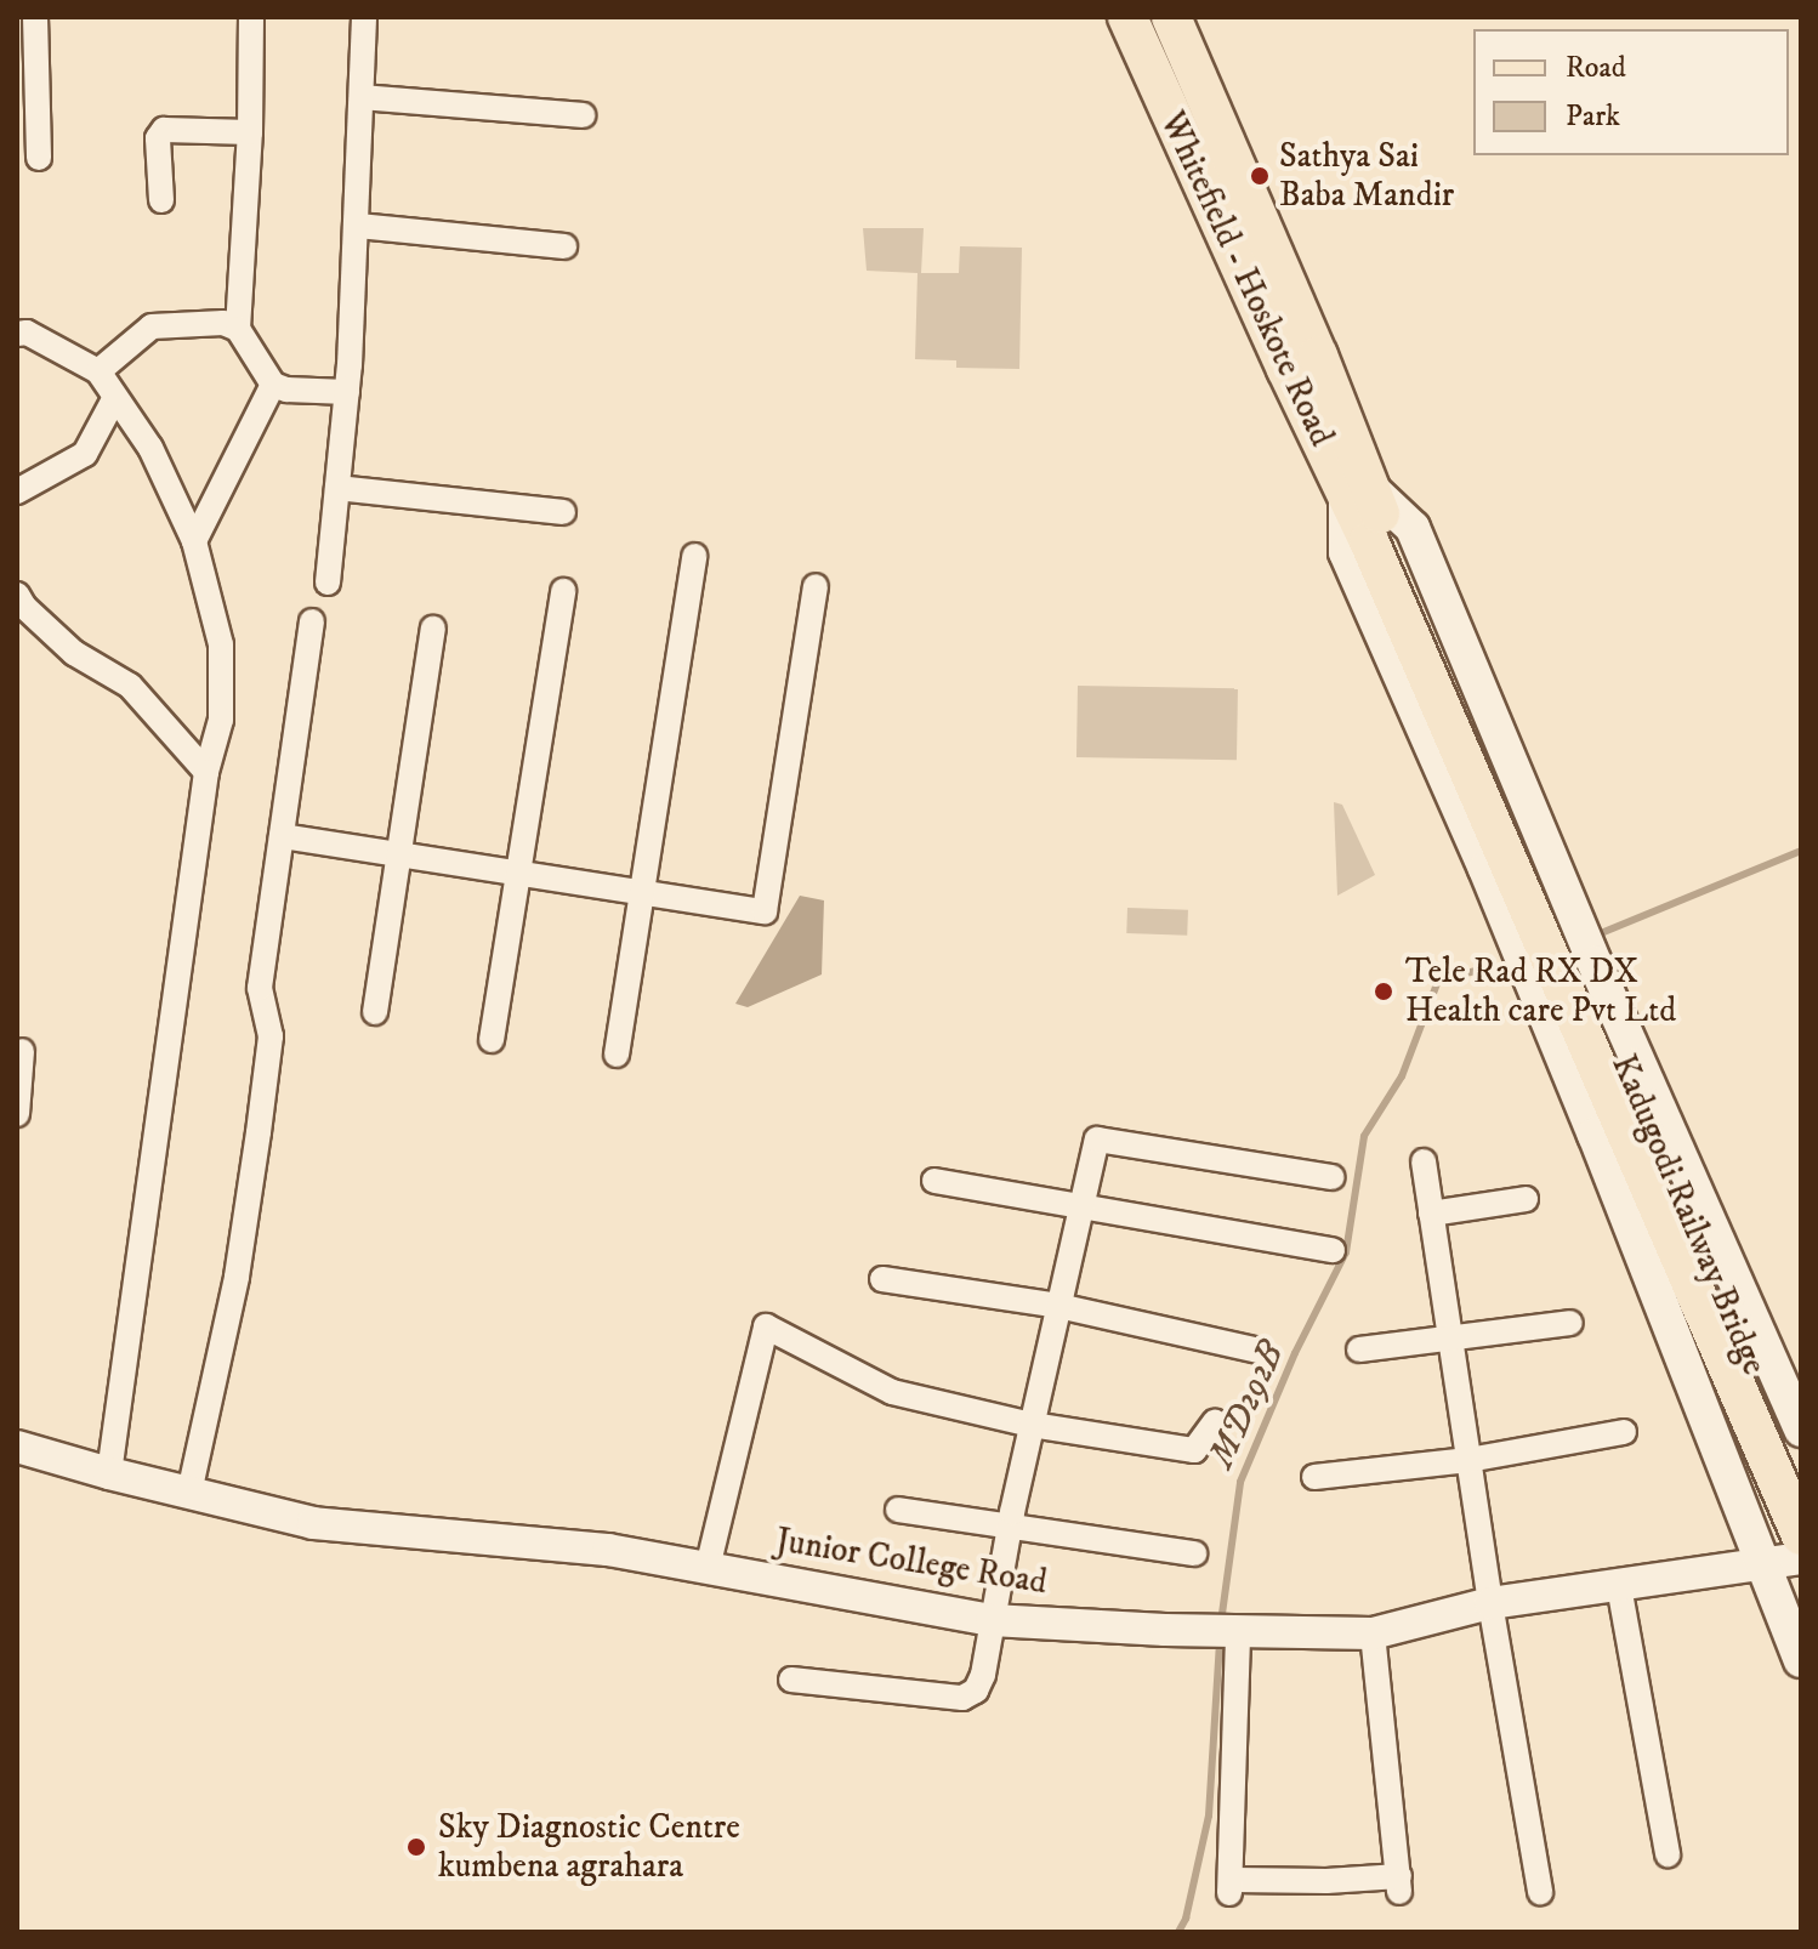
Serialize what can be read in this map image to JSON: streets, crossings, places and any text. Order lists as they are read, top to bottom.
{
  "streets": {
    "main road": ["Whitefield - Hoskote Road", "Kadugodi Railway Bridge"],
    "street": ["Junior College Road"]
  },
  "water": ["MD292B"],
  "places": ["Sathya Sai Baba Mandir", "Tele Rad RX DX Health care Pvt Ltd", "Sky Diagnostic Centre kumbena agrahara"],
  "legend": ["Road", "Park"]
}
